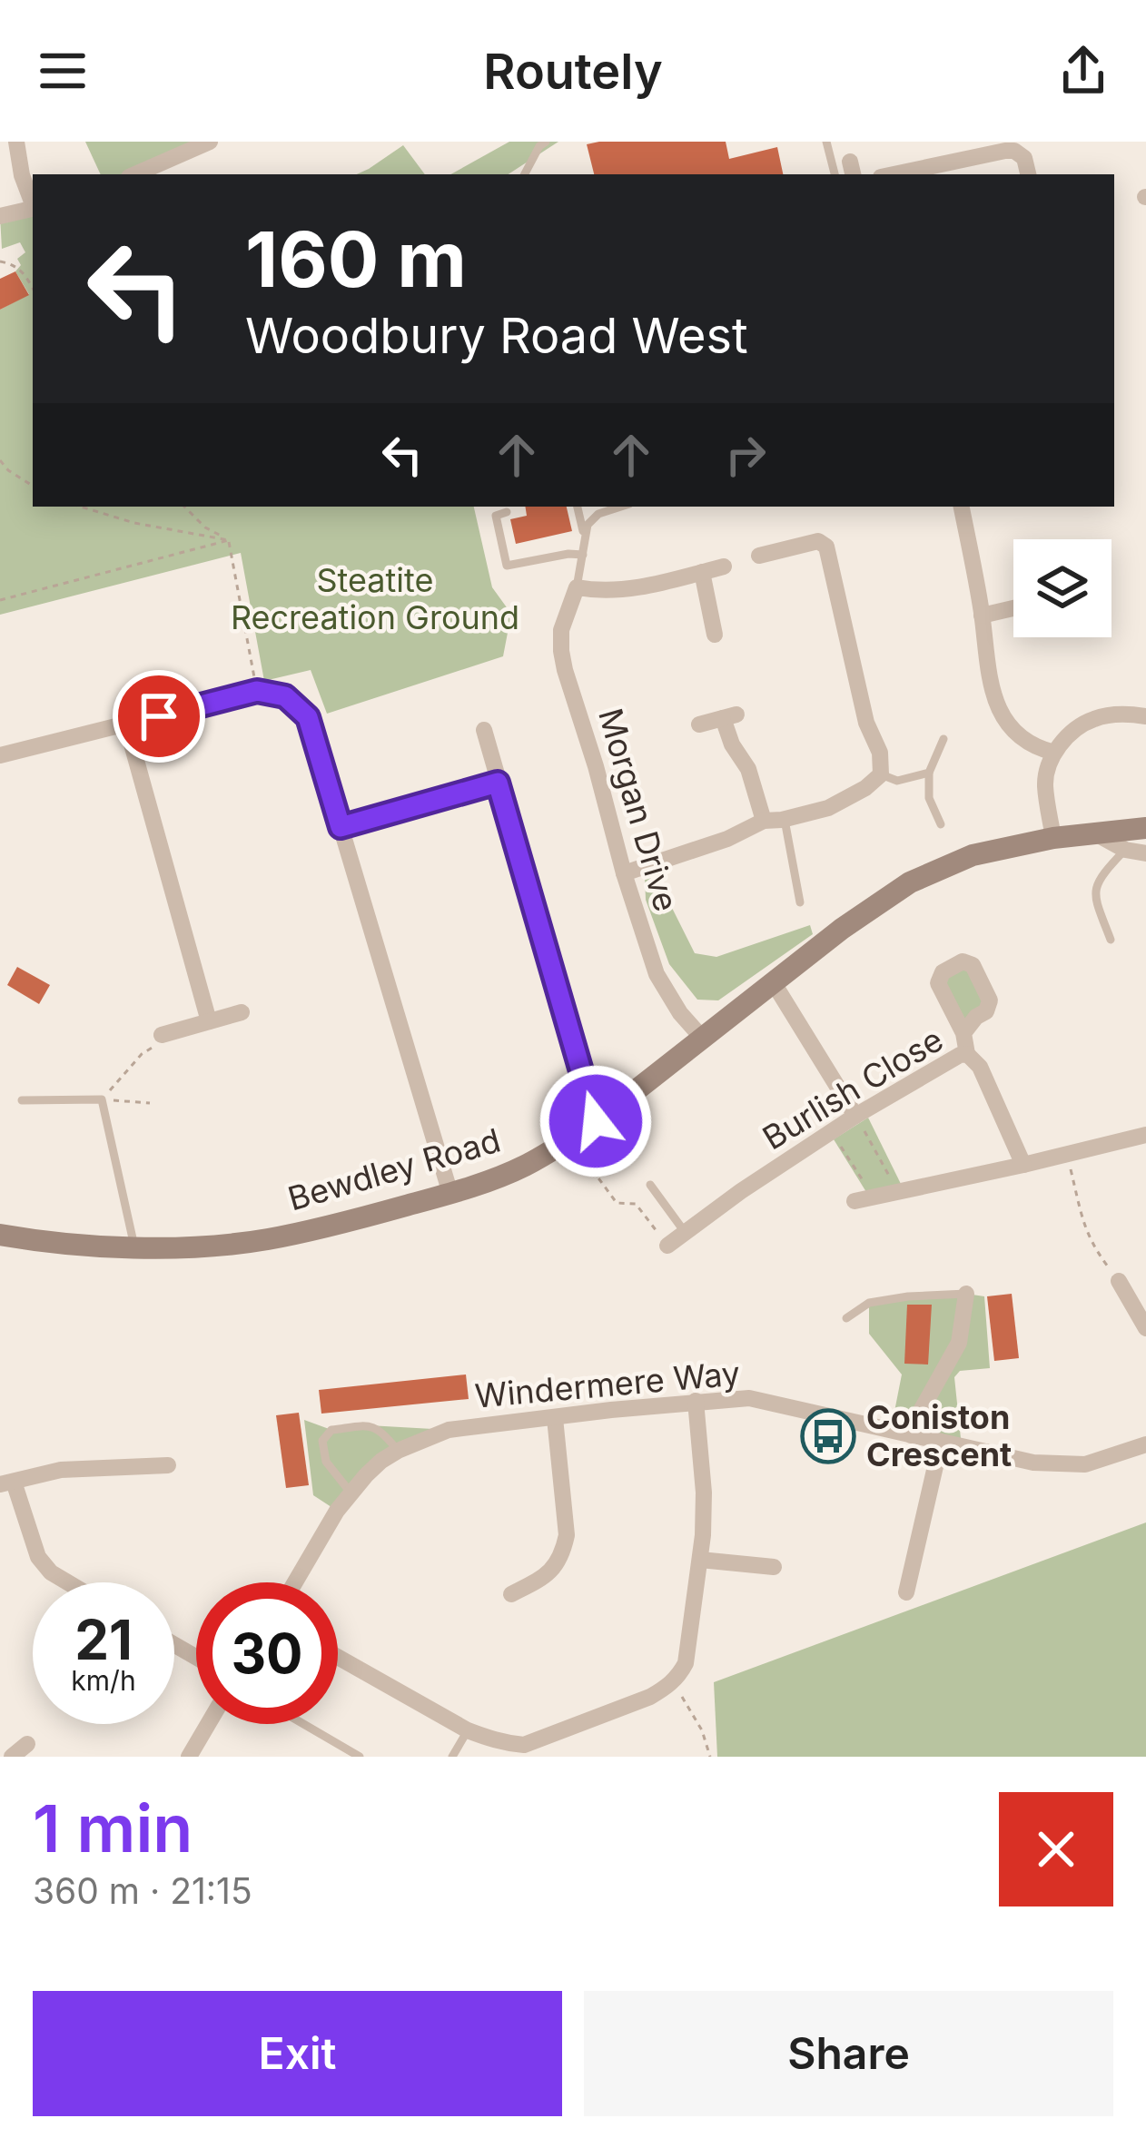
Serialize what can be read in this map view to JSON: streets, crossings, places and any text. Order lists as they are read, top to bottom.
{
  "streets": {
    "main road": ["Bewdley Road"],
    "street": ["Morgan Drive", "Burlish Close", "Windermere Way"]
  },
  "crossings": [
    ["Morgan Drive", "Bewdley Road"]
  ],
  "parks": ["Steatite Recreation Ground"],
  "places": {
    "bus stop": ["Coniston Crescent"]
  },
  "page": {
    "header": "Routely",
    "turn": ["160 m", "Woodbury Road West"],
    "speed": "21 km/h",
    "limit": "30",
    "heading": ["1 min", "360 m · 21:15"],
    "buttons": ["Exit", "Share"]
  }
}
